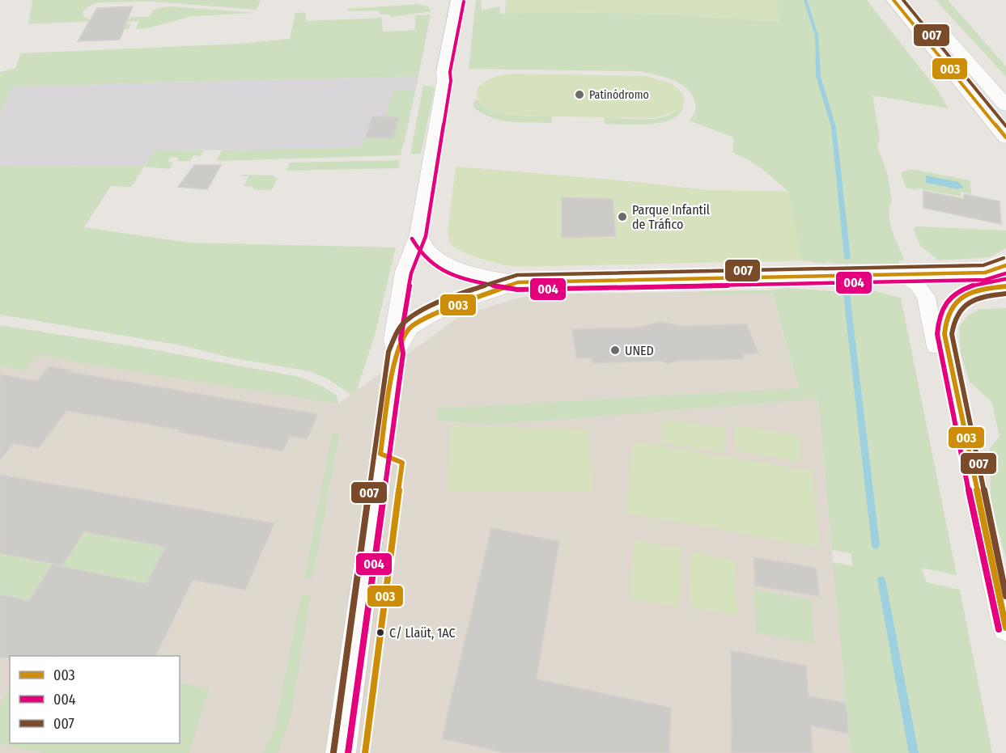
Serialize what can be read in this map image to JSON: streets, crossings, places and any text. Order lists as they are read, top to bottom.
{
  "places": [
    "Patinódromo",
    "Parque Infantil de Tráfico",
    "UNED",
    "C/ Llaüt, 1AC"
  ],
  "lines": ["transit line 003", "transit line 007", "transit line 004"],
  "legend": ["003", "004", "007"]
}
